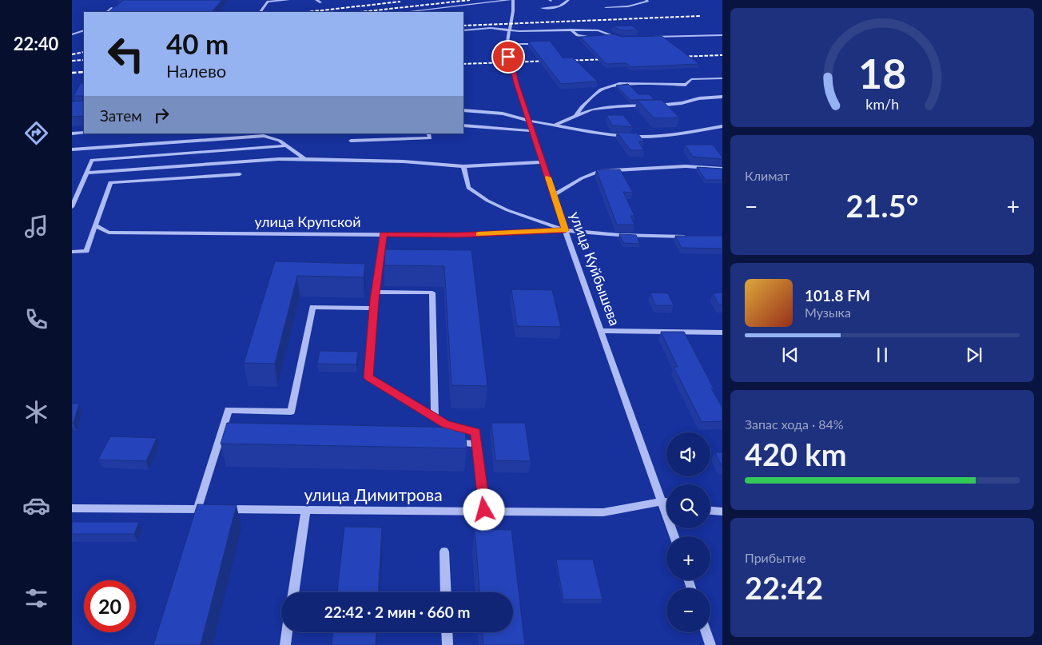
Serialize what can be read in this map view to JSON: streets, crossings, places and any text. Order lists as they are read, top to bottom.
{
  "streets": {
    "street": ["улица Крупской", "улица Куйбышева", "улица Димитрова"]
  },
  "crossings": [
    ["улица Крупской", "улица Куйбышева"],
    ["улица Куйбышева", "улица Димитрова"]
  ],
  "page": {
    "tabs": "22:40",
    "turn": ["40 m", "Налево"],
    "then": "Затем",
    "tile": [
      "Климат",
      ["Запас хода · 84%", "420 km"],
      ["Прибытие", "22:42"]
    ],
    "heat": ["−", "21.5°", "+"],
    "song": ["101.8 FM", "Музыка"],
    "map_buttons": ["+", "−"],
    "limit": "20",
    "trip": "22:42 · 2 мин · 660 m",
    "gauge": ["18", "km/h"]
  }
}
